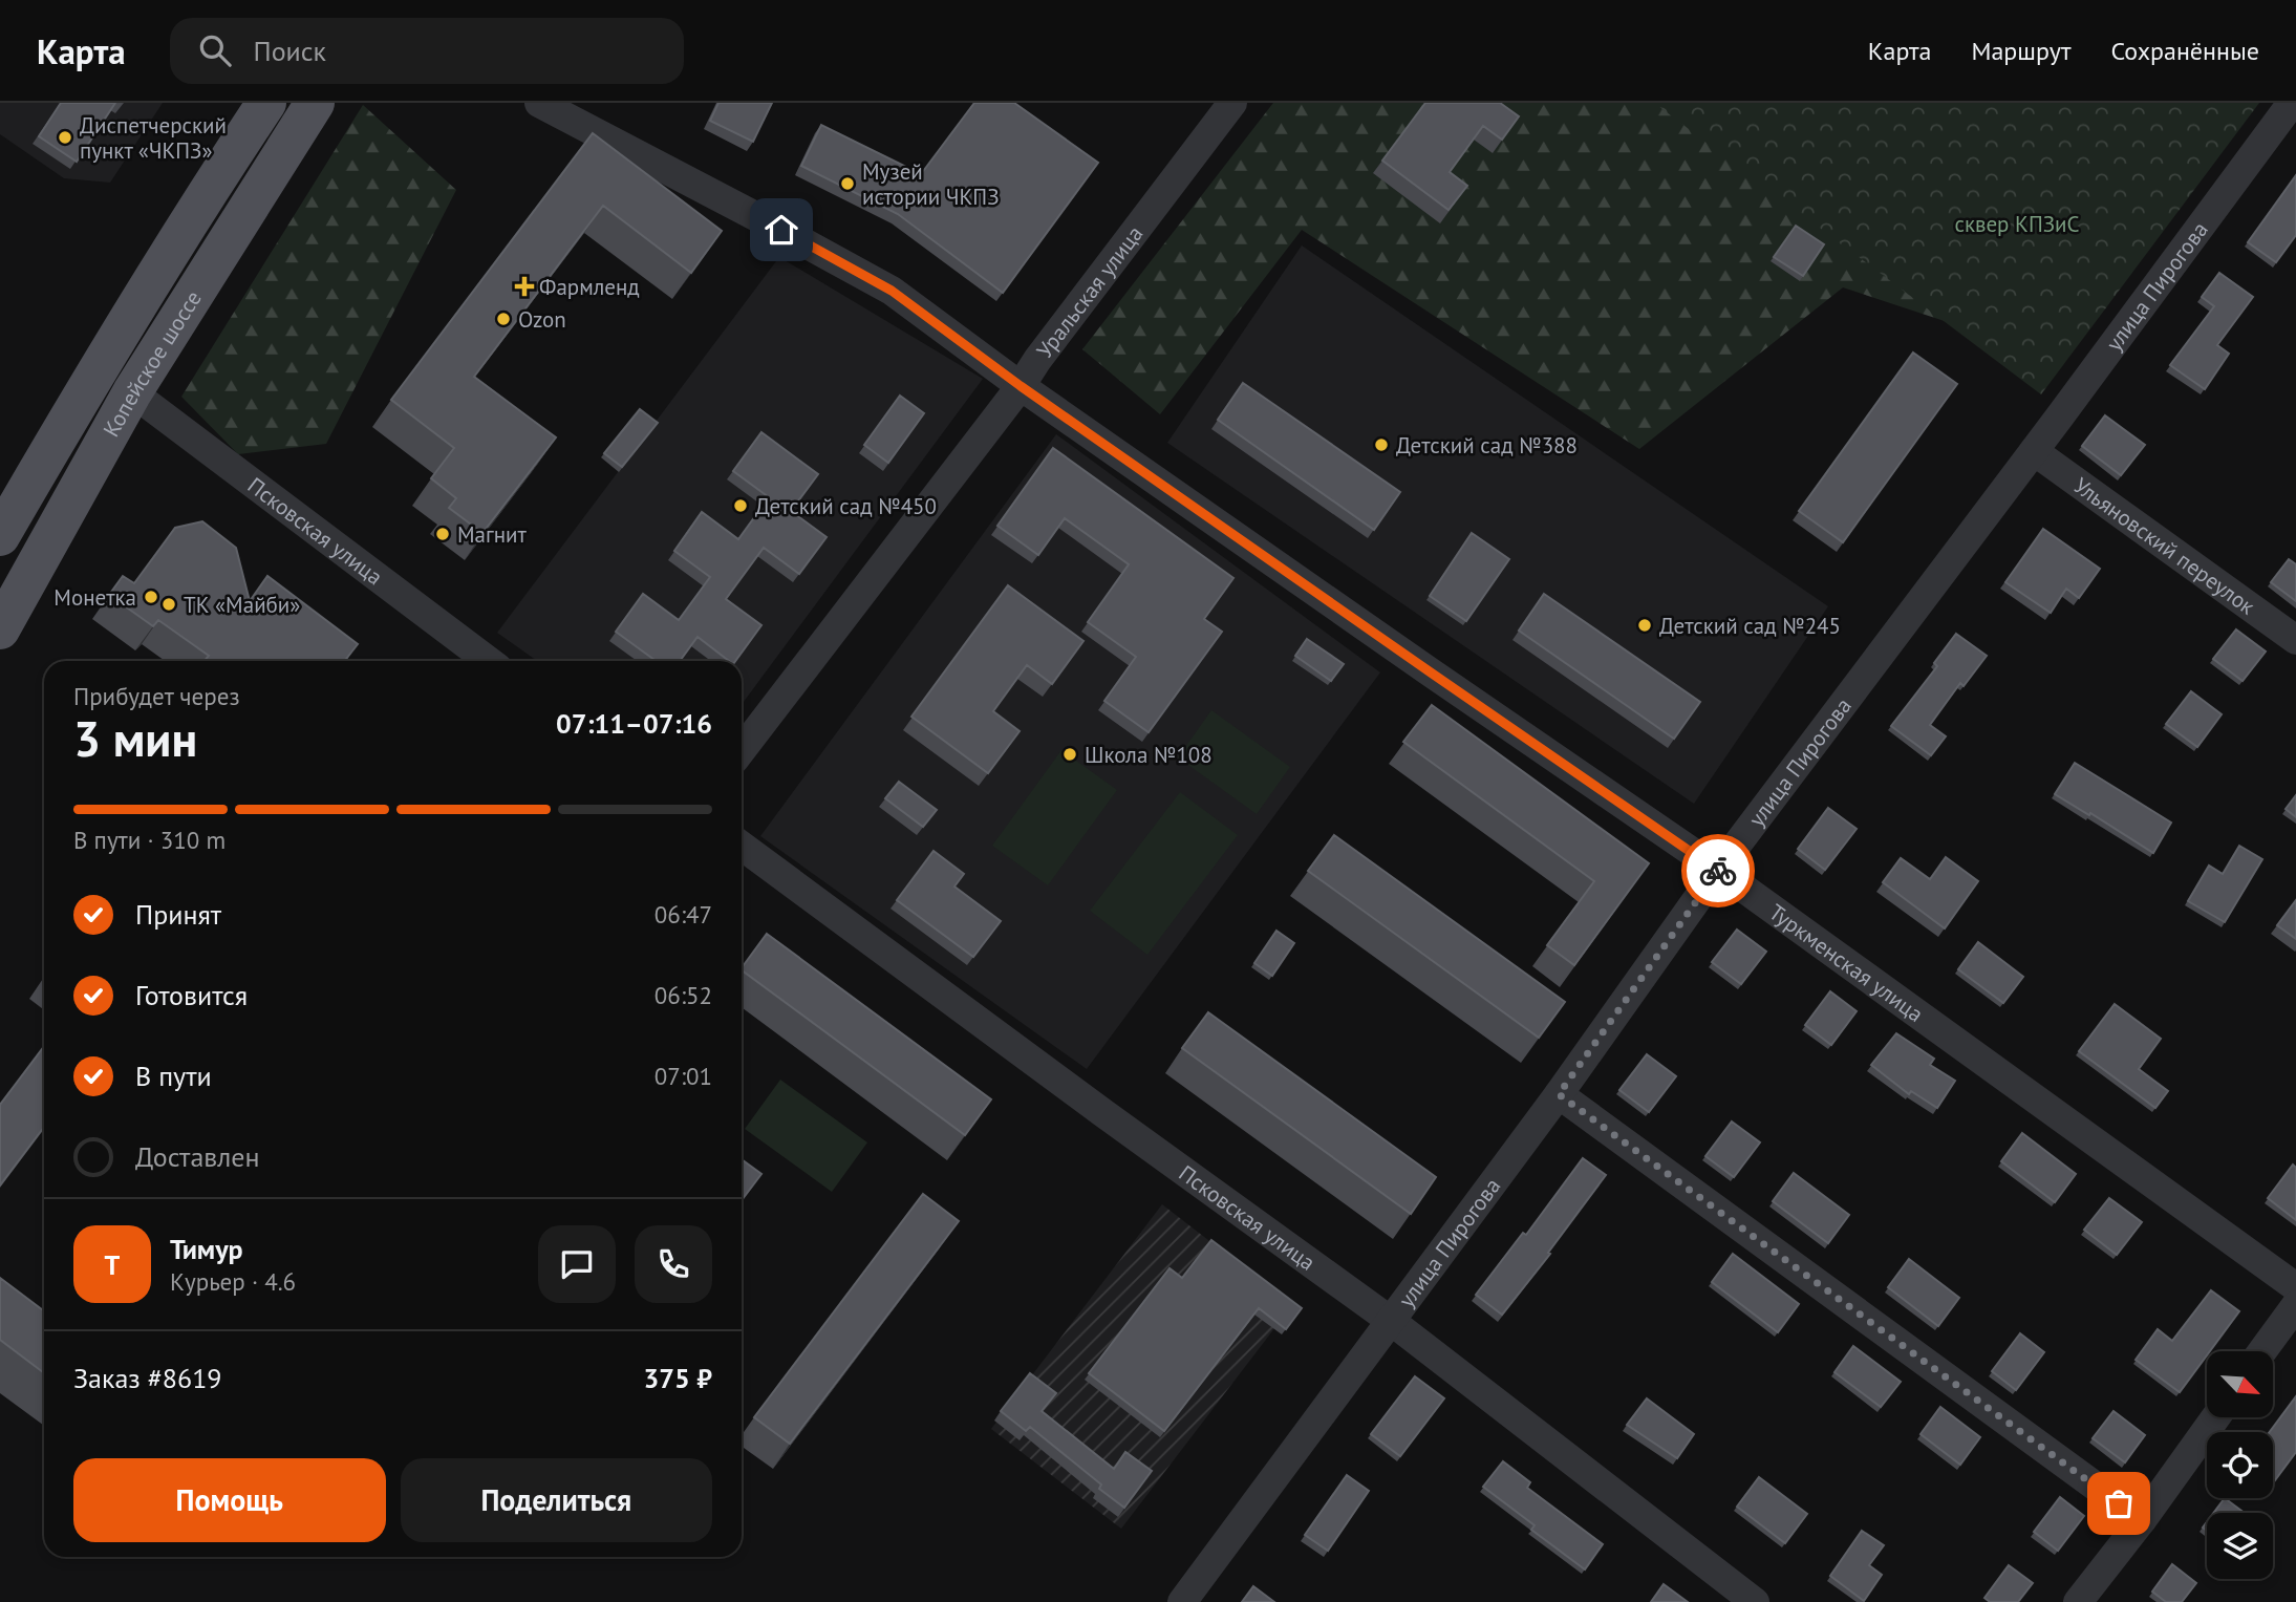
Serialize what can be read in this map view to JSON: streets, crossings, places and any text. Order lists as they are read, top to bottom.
{
  "streets": {
    "main road": ["Копейское шоссе"],
    "street": [
      "улица Пирогова",
      "Уральская улица",
      "Псковская улица",
      "Ульяновский переулок",
      "Туркменская улица"
    ]
  },
  "crossings": [
    ["улица Пирогова", "Псковская улица"],
    ["улица Пирогова", "Ульяновский переулок"],
    ["улица Пирогова", "Туркменская улица"],
    ["Уральская улица", "Туркменская улица"],
    ["Копейское шоссе", "Псковская улица"]
  ],
  "parks": ["сквер КПЗиС"],
  "places": {
    "other": [
      "Диспетчерский пункт «ЧКПЗ»",
      "Музей истории ЧКПЗ",
      "Ozon",
      "Детский сад №388",
      "Детский сад №450",
      "Магнит",
      "Монетка",
      "ТК «Майби»",
      "Детский сад №245",
      "Школа №108"
    ],
    "health": ["Фармленд"]
  },
  "north": "bottom right",
  "page": {
    "header": "Карта",
    "search": "Поиск",
    "nav": ["Карта", "Маршрут", "Сохранённые"],
    "heading": ["3 мин", "Прибудет через", "07:11–07:16"],
    "panel": [
      "Тимур",
      "Курьер · 4.6",
      "Заказ #8619",
      "375 ₽"
    ],
    "bar": "В пути · 310 m",
    "list": [
      ["Принят", "06:47"],
      ["Готовится", "06:52"],
      ["В пути", "07:01"],
      "Доставлен"
    ],
    "round": "Т",
    "buttons": ["Помощь", "Поделиться"]
  }
}
